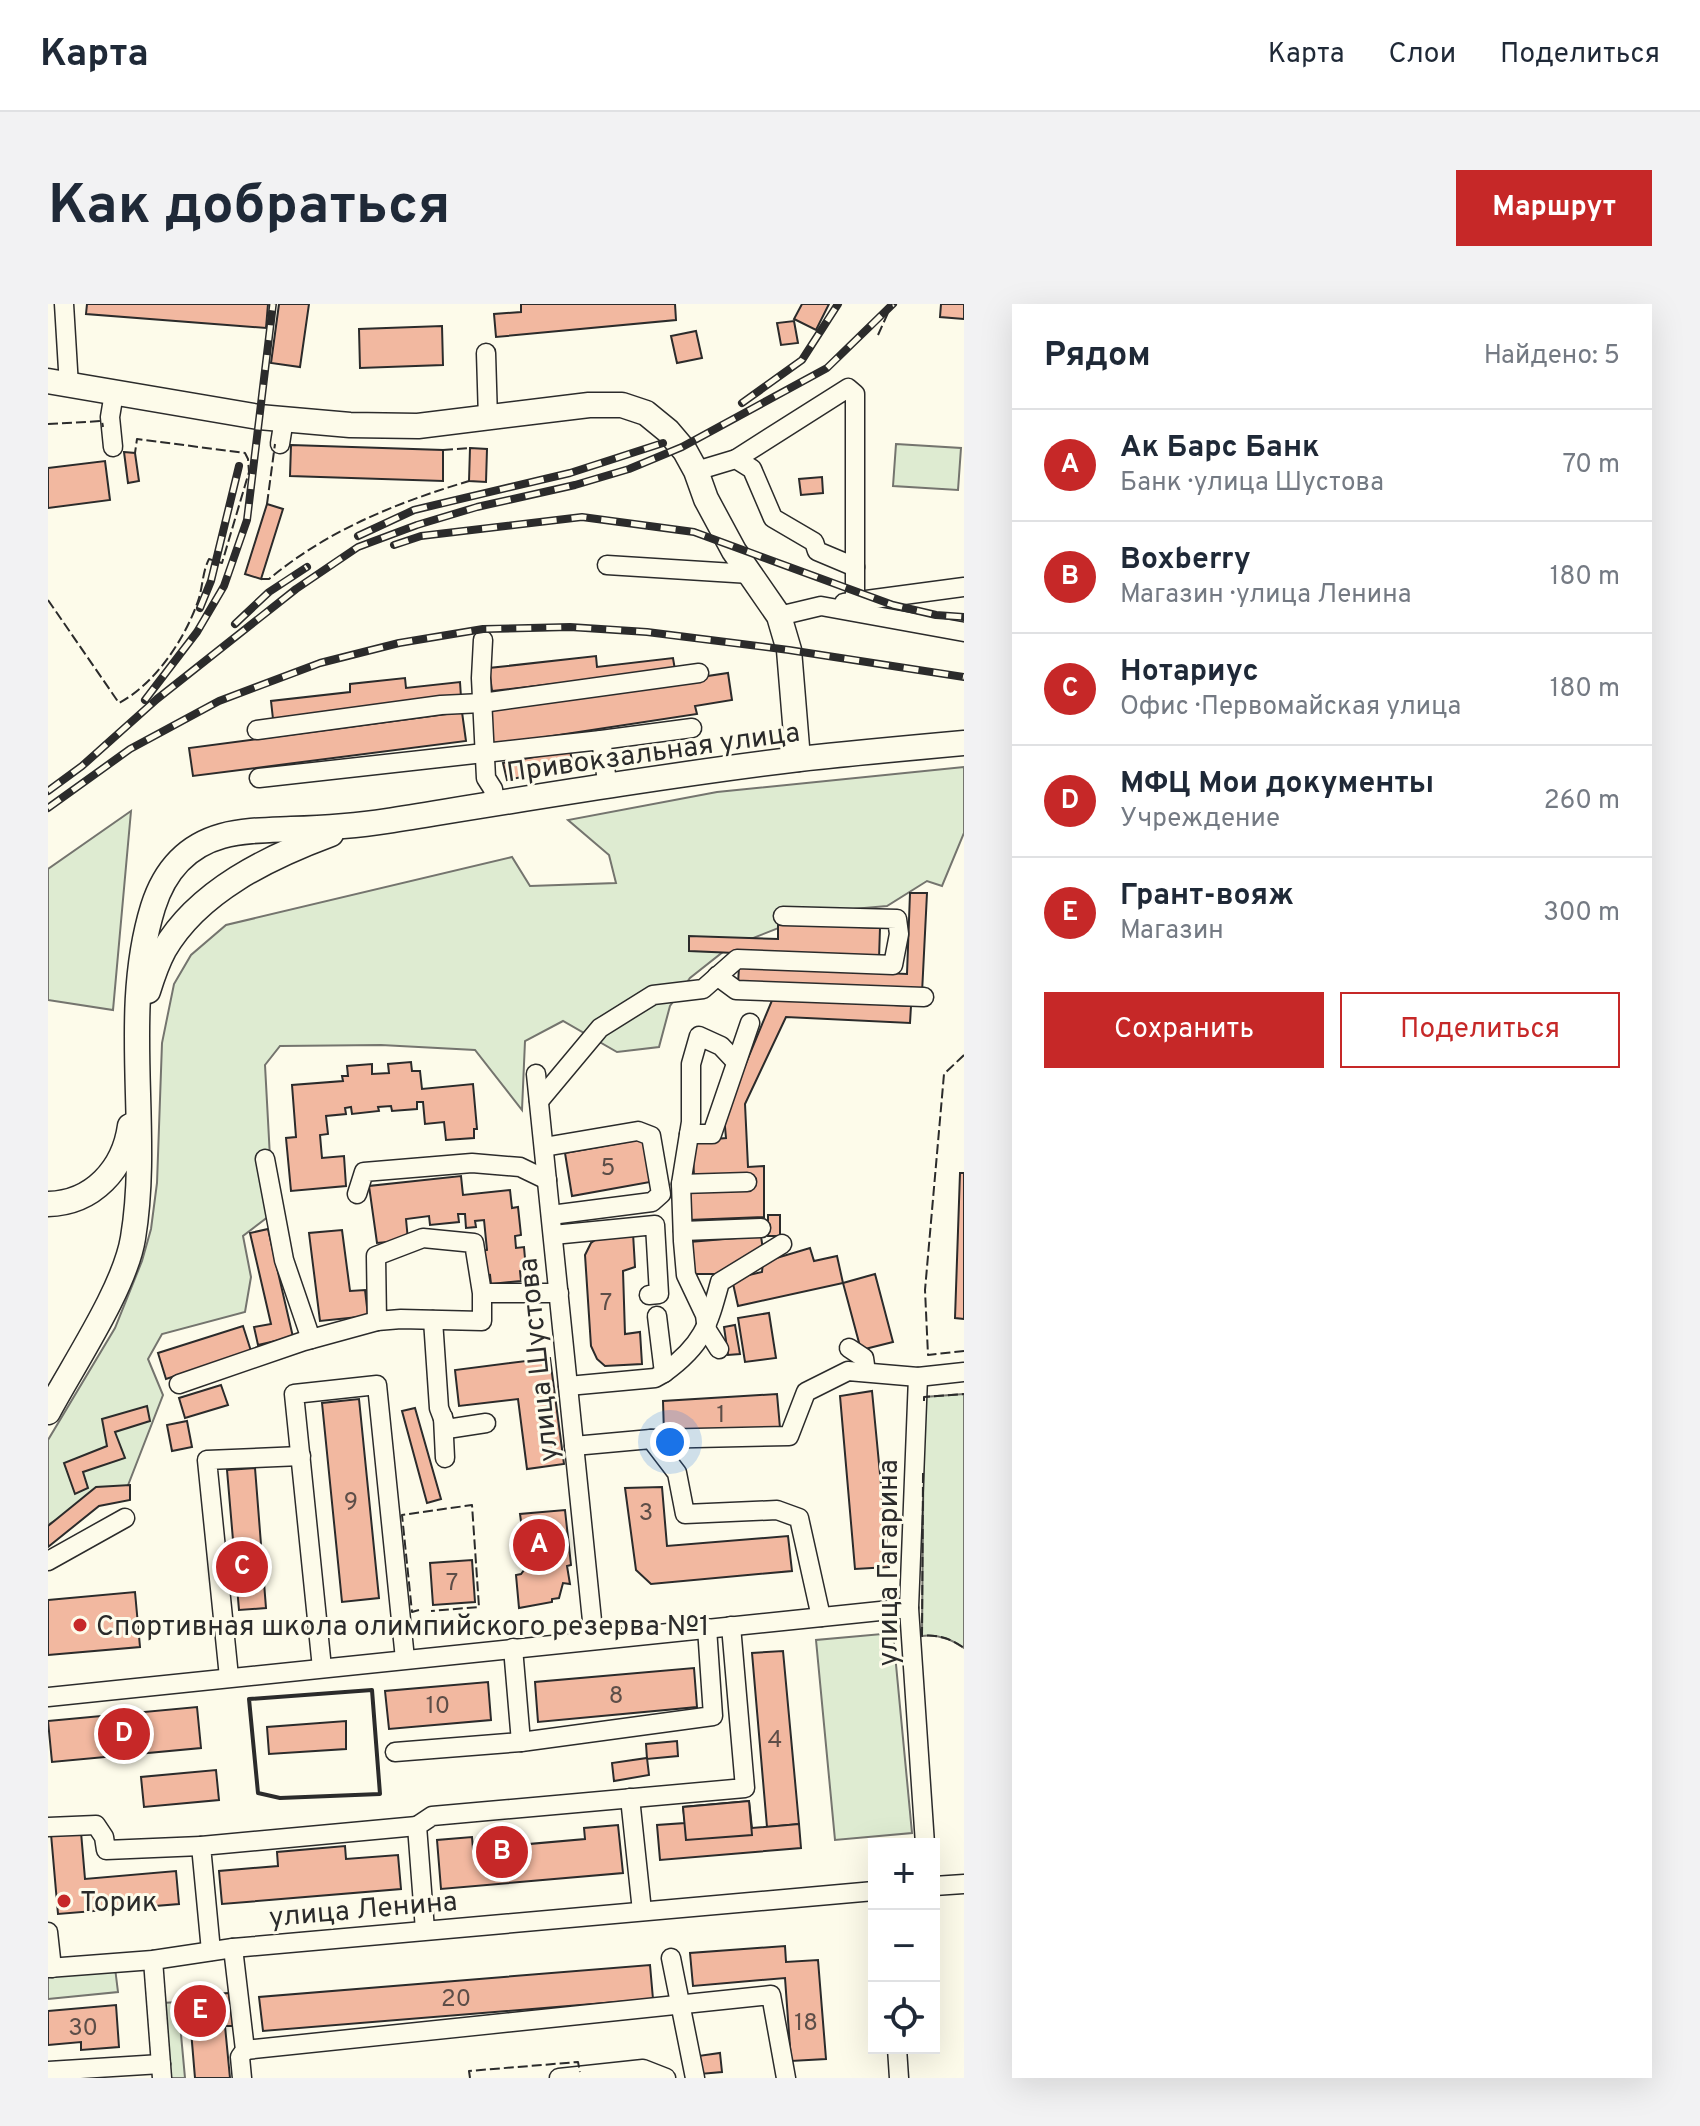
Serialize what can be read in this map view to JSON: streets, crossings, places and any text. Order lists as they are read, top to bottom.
{
  "streets": {
    "main road": ["Привокзальная улица"],
    "street": ["улица Шустова", "улица Гагарина", "улица Ленина"]
  },
  "places": ["Спортивная школа олимпийского резерва №1", "Торик"],
  "house_numbers": [
    "5",
    "7",
    "1",
    "9",
    "3",
    "7",
    "8",
    "10",
    "4",
    "20",
    "18",
    "30"
  ],
  "page": {
    "header": "Карта",
    "nav": ["Карта", "Слои", "Поделиться"],
    "buttons": [
      "Маршрут",
      ["Сохранить", "Поделиться"]
    ],
    "title": "Как добраться",
    "heading": ["Рядом", "Найдено: 5"],
    "list": [
      {
        "mark": "A",
        "name": "Ак Барс Банк",
        "note": "Банк · улица Шустова",
        "value": "70 m"
      },
      {
        "mark": "B",
        "name": "Boxberry",
        "note": "Магазин · улица Ленина",
        "value": "180 m"
      },
      {
        "mark": "C",
        "name": "Нотариус",
        "note": "Офис · Первомайская улица",
        "value": "180 m"
      },
      {
        "mark": "D",
        "name": "МФЦ Мои документы",
        "note": "Учреждение",
        "value": "260 m"
      },
      {
        "mark": "E",
        "name": "Грант-вояж",
        "note": "Магазин",
        "value": "300 m"
      }
    ],
    "pins": [
      "A",
      "C",
      "D",
      "B",
      "E"
    ],
    "map_buttons": ["+", "−"]
  }
}
